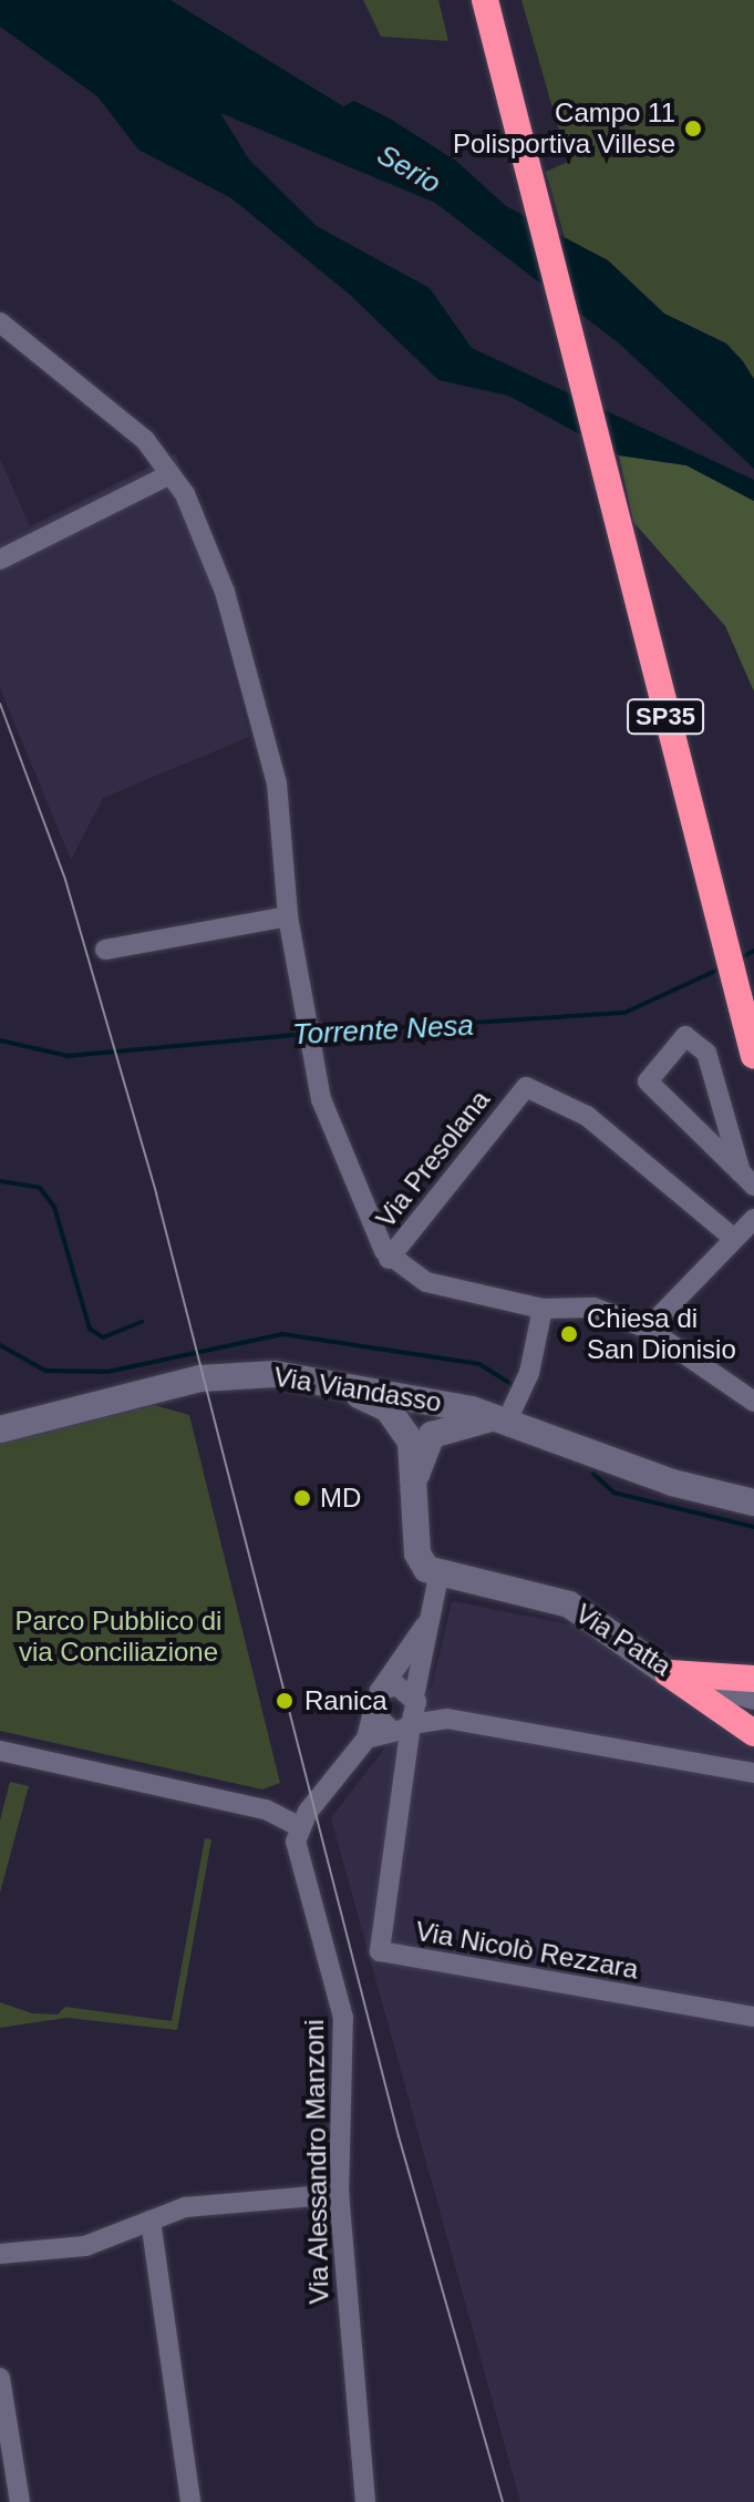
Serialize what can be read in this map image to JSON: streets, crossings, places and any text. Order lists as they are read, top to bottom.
{
  "streets": {
    "highway": ["SP35"],
    "street": [
      "Via Presolana",
      "Via Viandasso",
      "Via Patta",
      "Via Nicolò Rezzara",
      "Via Alessandro Manzoni"
    ]
  },
  "crossings": [
    ["Via Patta", "Via Nicolò Rezzara"]
  ],
  "water": ["Serio", "Torrente Nesa"],
  "parks": ["Parco Pubblico di via Conciliazione"],
  "places": [
    "Campo 11 Polisportiva Villese",
    "Chiesa di San Dionisio",
    "MD",
    "Ranica"
  ]
}
